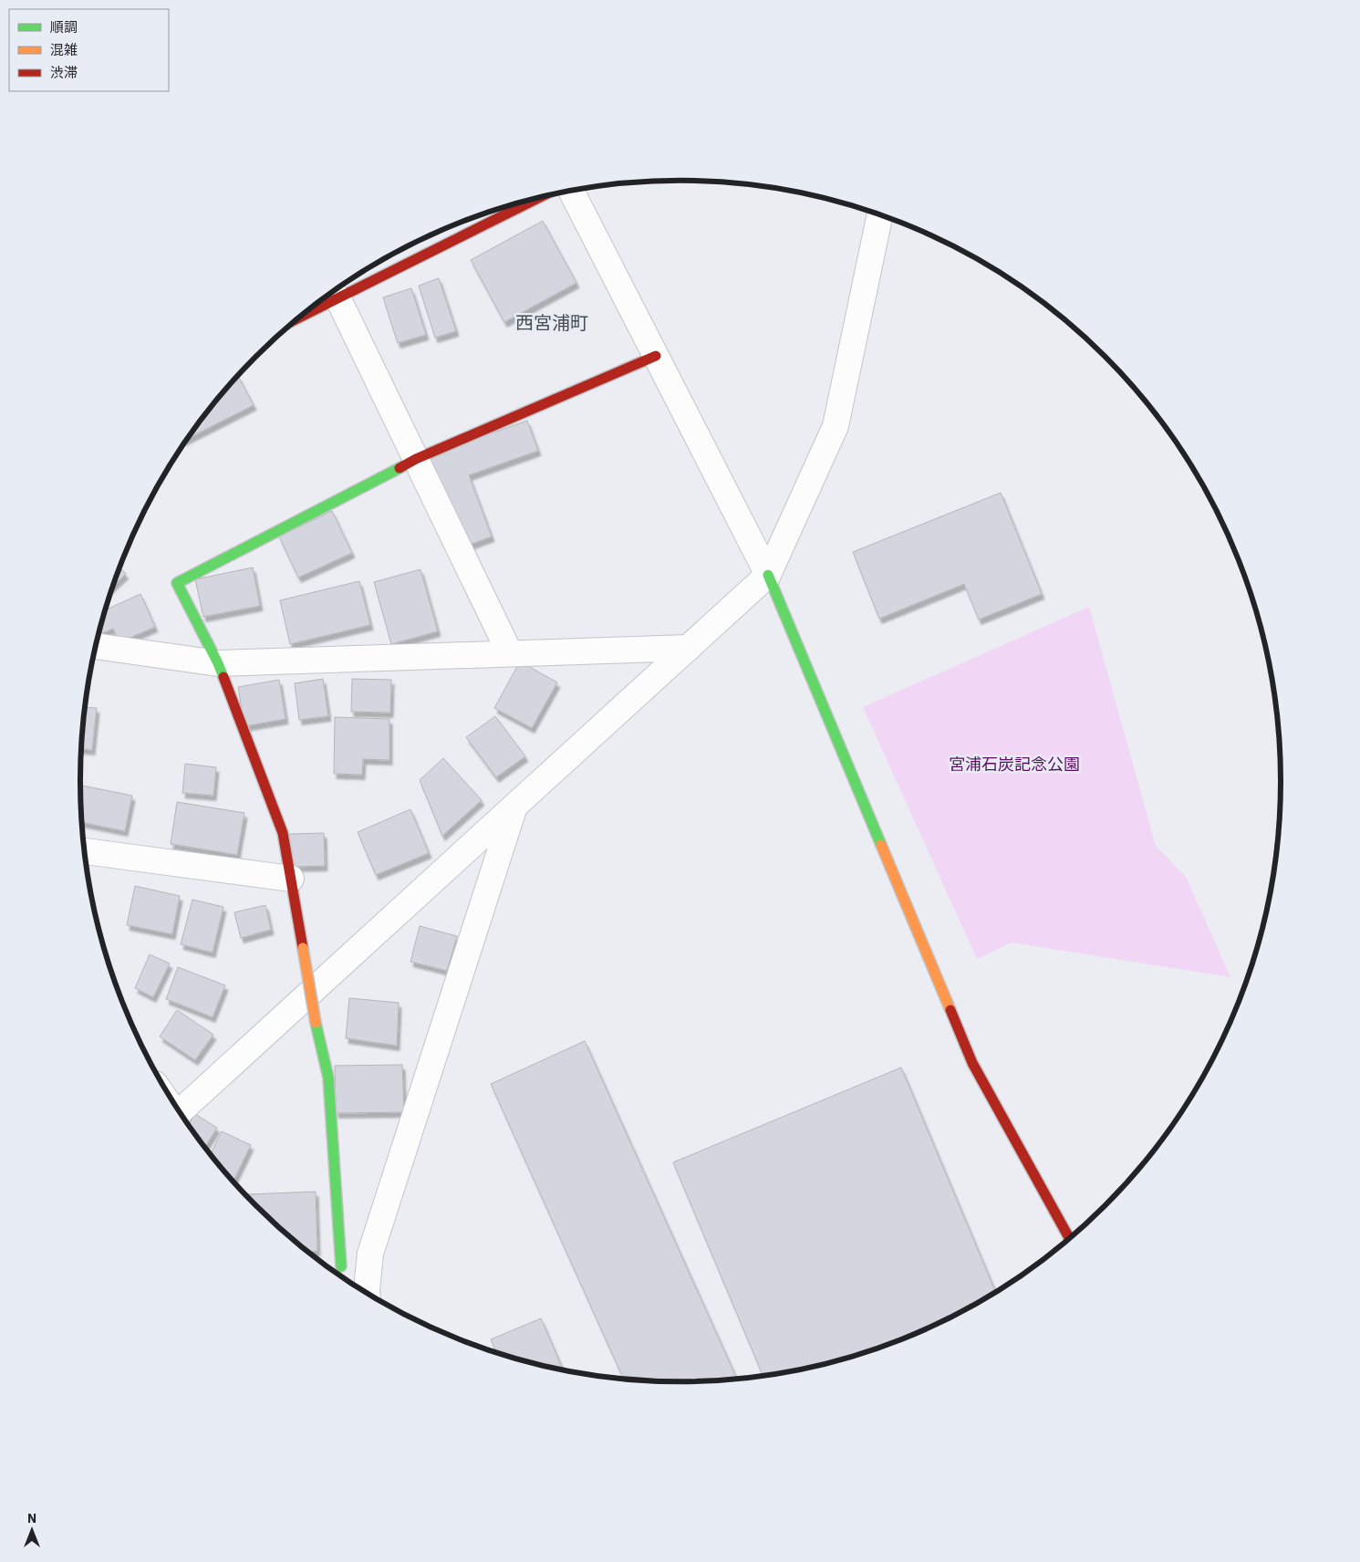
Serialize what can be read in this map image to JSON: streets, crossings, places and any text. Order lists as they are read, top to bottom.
{
  "districts": ["西宮浦町"],
  "parks": ["宮浦石炭記念公園"],
  "legend": ["順調", "混雑", "渋滞"],
  "north": "top"
}
